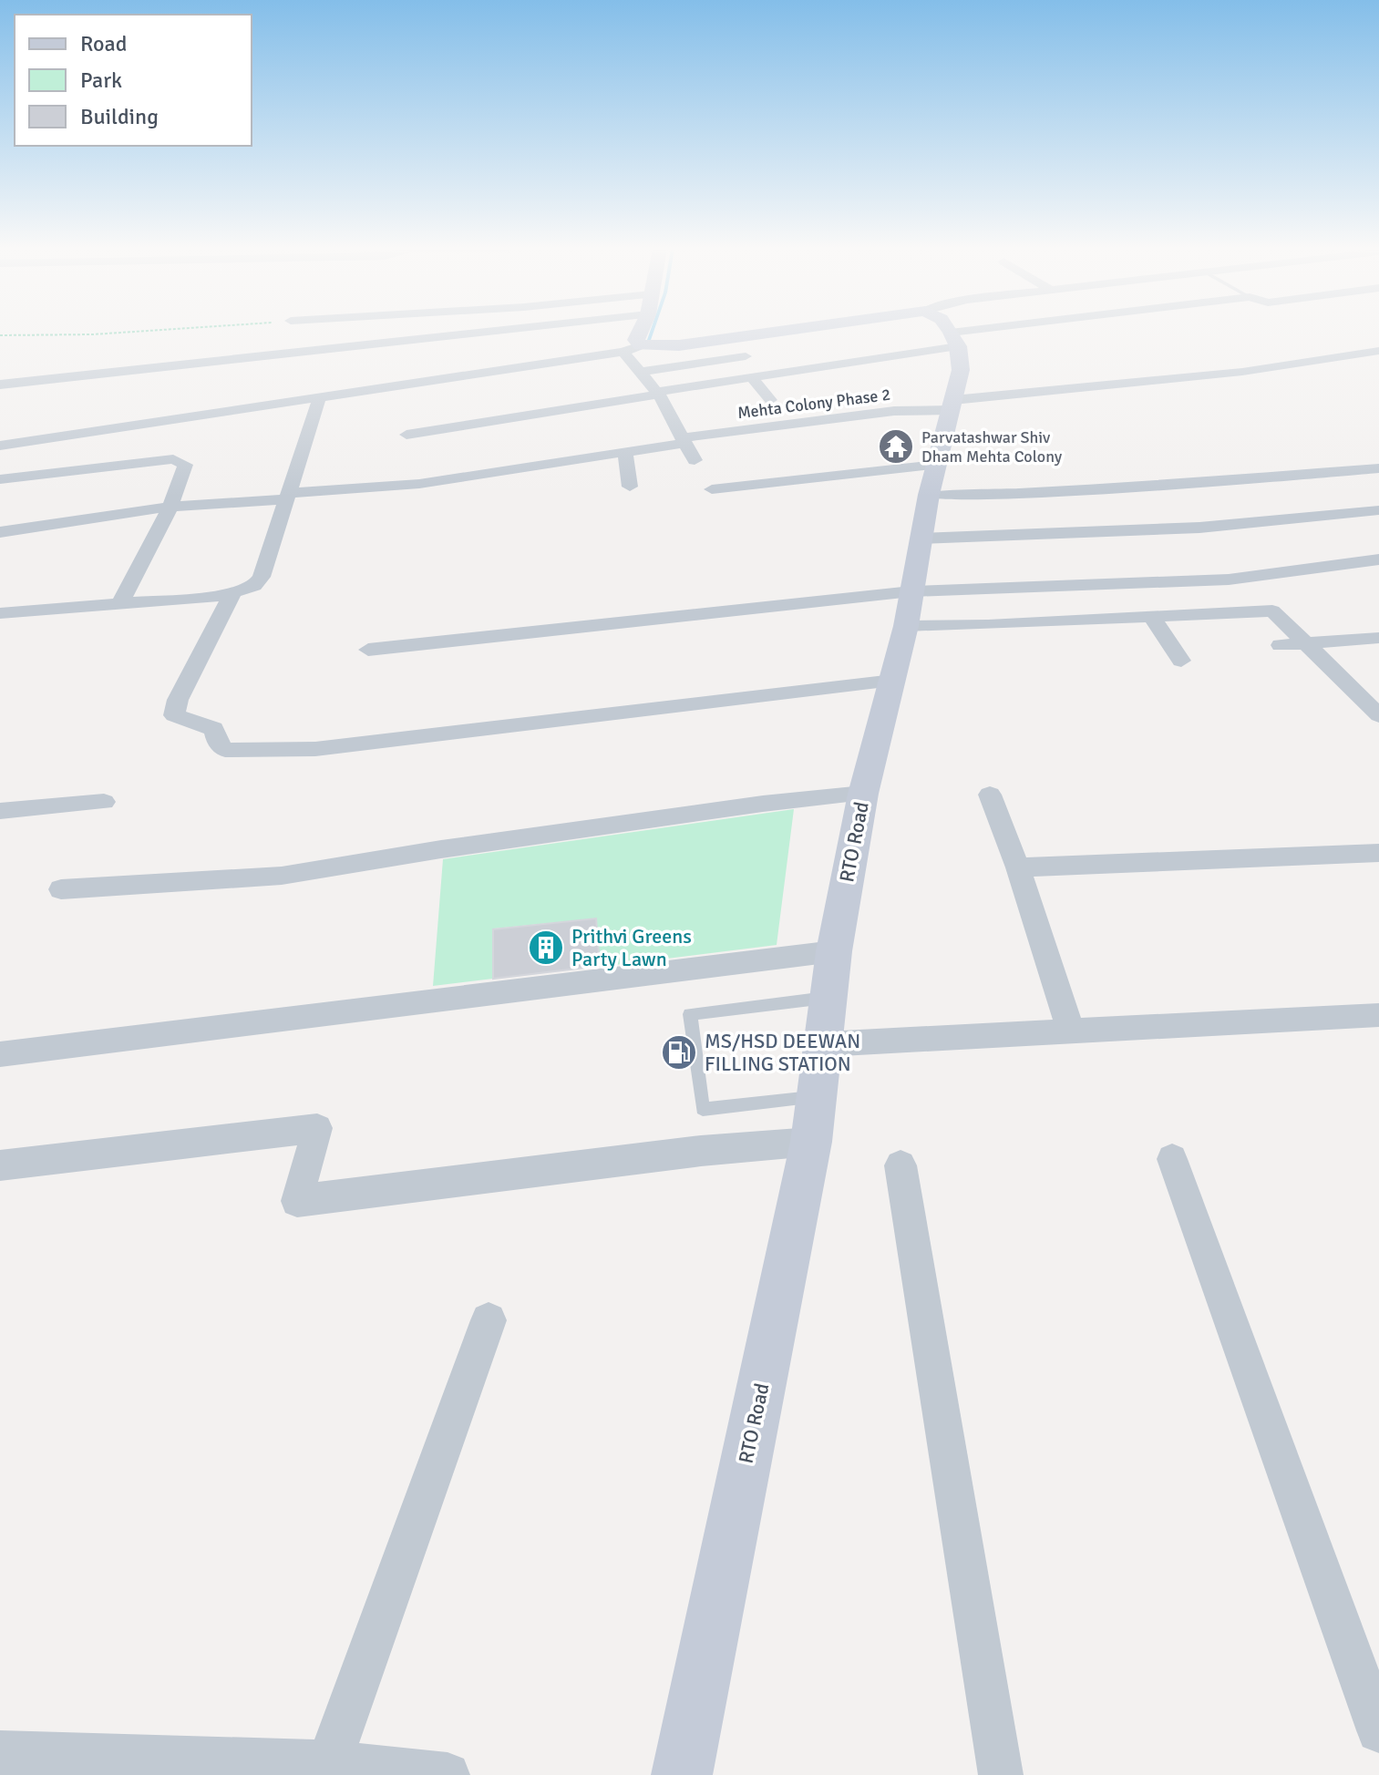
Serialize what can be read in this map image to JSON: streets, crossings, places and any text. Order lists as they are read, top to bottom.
{
  "streets": {
    "street": ["Mehta Colony Phase 2", "RTO Road"]
  },
  "crossings": [
    ["Mehta Colony Phase 2", "RTO Road"]
  ],
  "places": {
    "temple": ["Parvatashwar Shiv Dham Mehta Colony"],
    "building": ["Prithvi Greens Party Lawn"],
    "fuel station": ["MS/HSD DEEWAN FILLING STATION"]
  },
  "legend": ["Road", "Park", "Building"]
}
